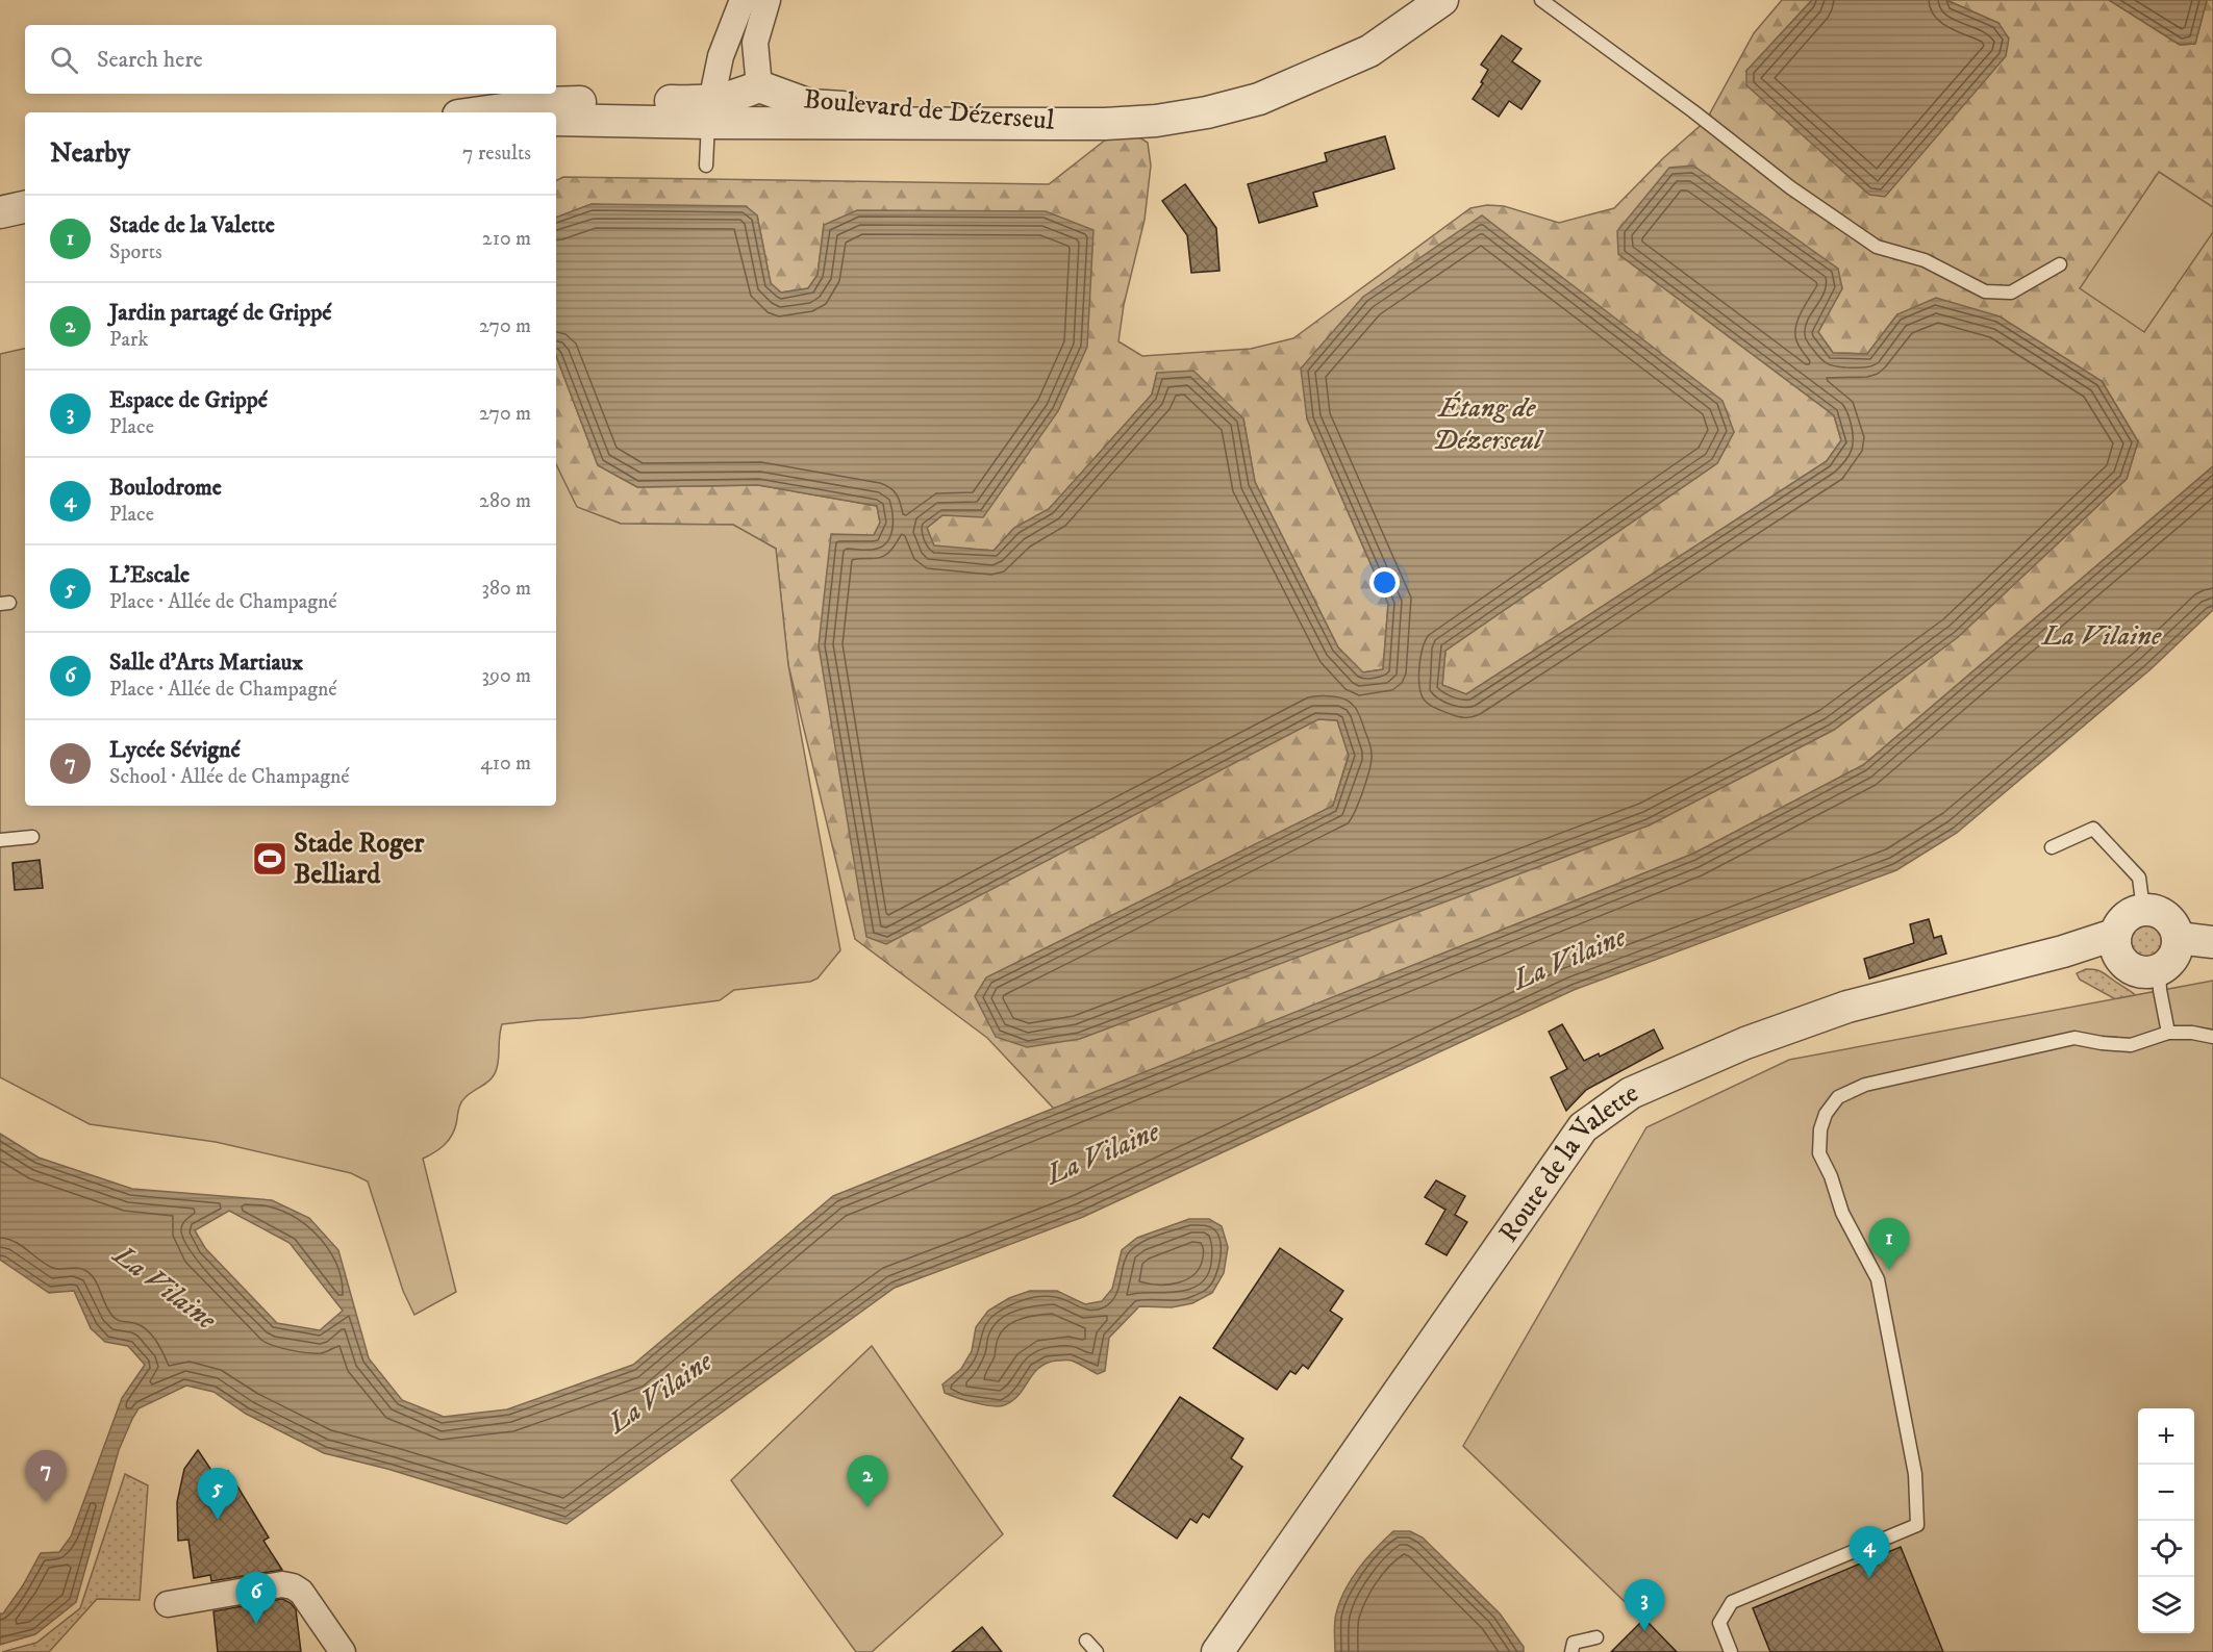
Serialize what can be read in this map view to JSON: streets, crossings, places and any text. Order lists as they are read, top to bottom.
{
  "streets": {
    "street": ["Boulevard de Dézerseul", "Route de la Valette"]
  },
  "water": ["Étang de Dézerseul", "La Vilaine"],
  "places": {
    "sports": ["Stade Roger Belliard"]
  },
  "page": {
    "search": "Search here",
    "heading": ["Nearby", "7 results"],
    "list": [
      {
        "mark": "1",
        "name": "Stade de la Valette",
        "note": "Sports",
        "value": "210 m"
      },
      {
        "mark": "2",
        "name": "Jardin partagé de Grippé",
        "note": "Park",
        "value": "270 m"
      },
      {
        "mark": "3",
        "name": "Espace de Grippé",
        "note": "Place",
        "value": "270 m"
      },
      {
        "mark": "4",
        "name": "Boulodrome",
        "note": "Place",
        "value": "280 m"
      },
      {
        "mark": "5",
        "name": "L’Escale",
        "note": "Place · Allée de Champagné",
        "value": "380 m"
      },
      {
        "mark": "6",
        "name": "Salle d'Arts Martiaux",
        "note": "Place · Allée de Champagné",
        "value": "390 m"
      },
      {
        "mark": "7",
        "name": "Lycée Sévigné",
        "note": "School · Allée de Champagné",
        "value": "410 m"
      }
    ],
    "pins": [
      "1",
      "7",
      "2",
      "5",
      "4",
      "6",
      "3"
    ],
    "map_buttons": ["+", "−"]
  }
}
